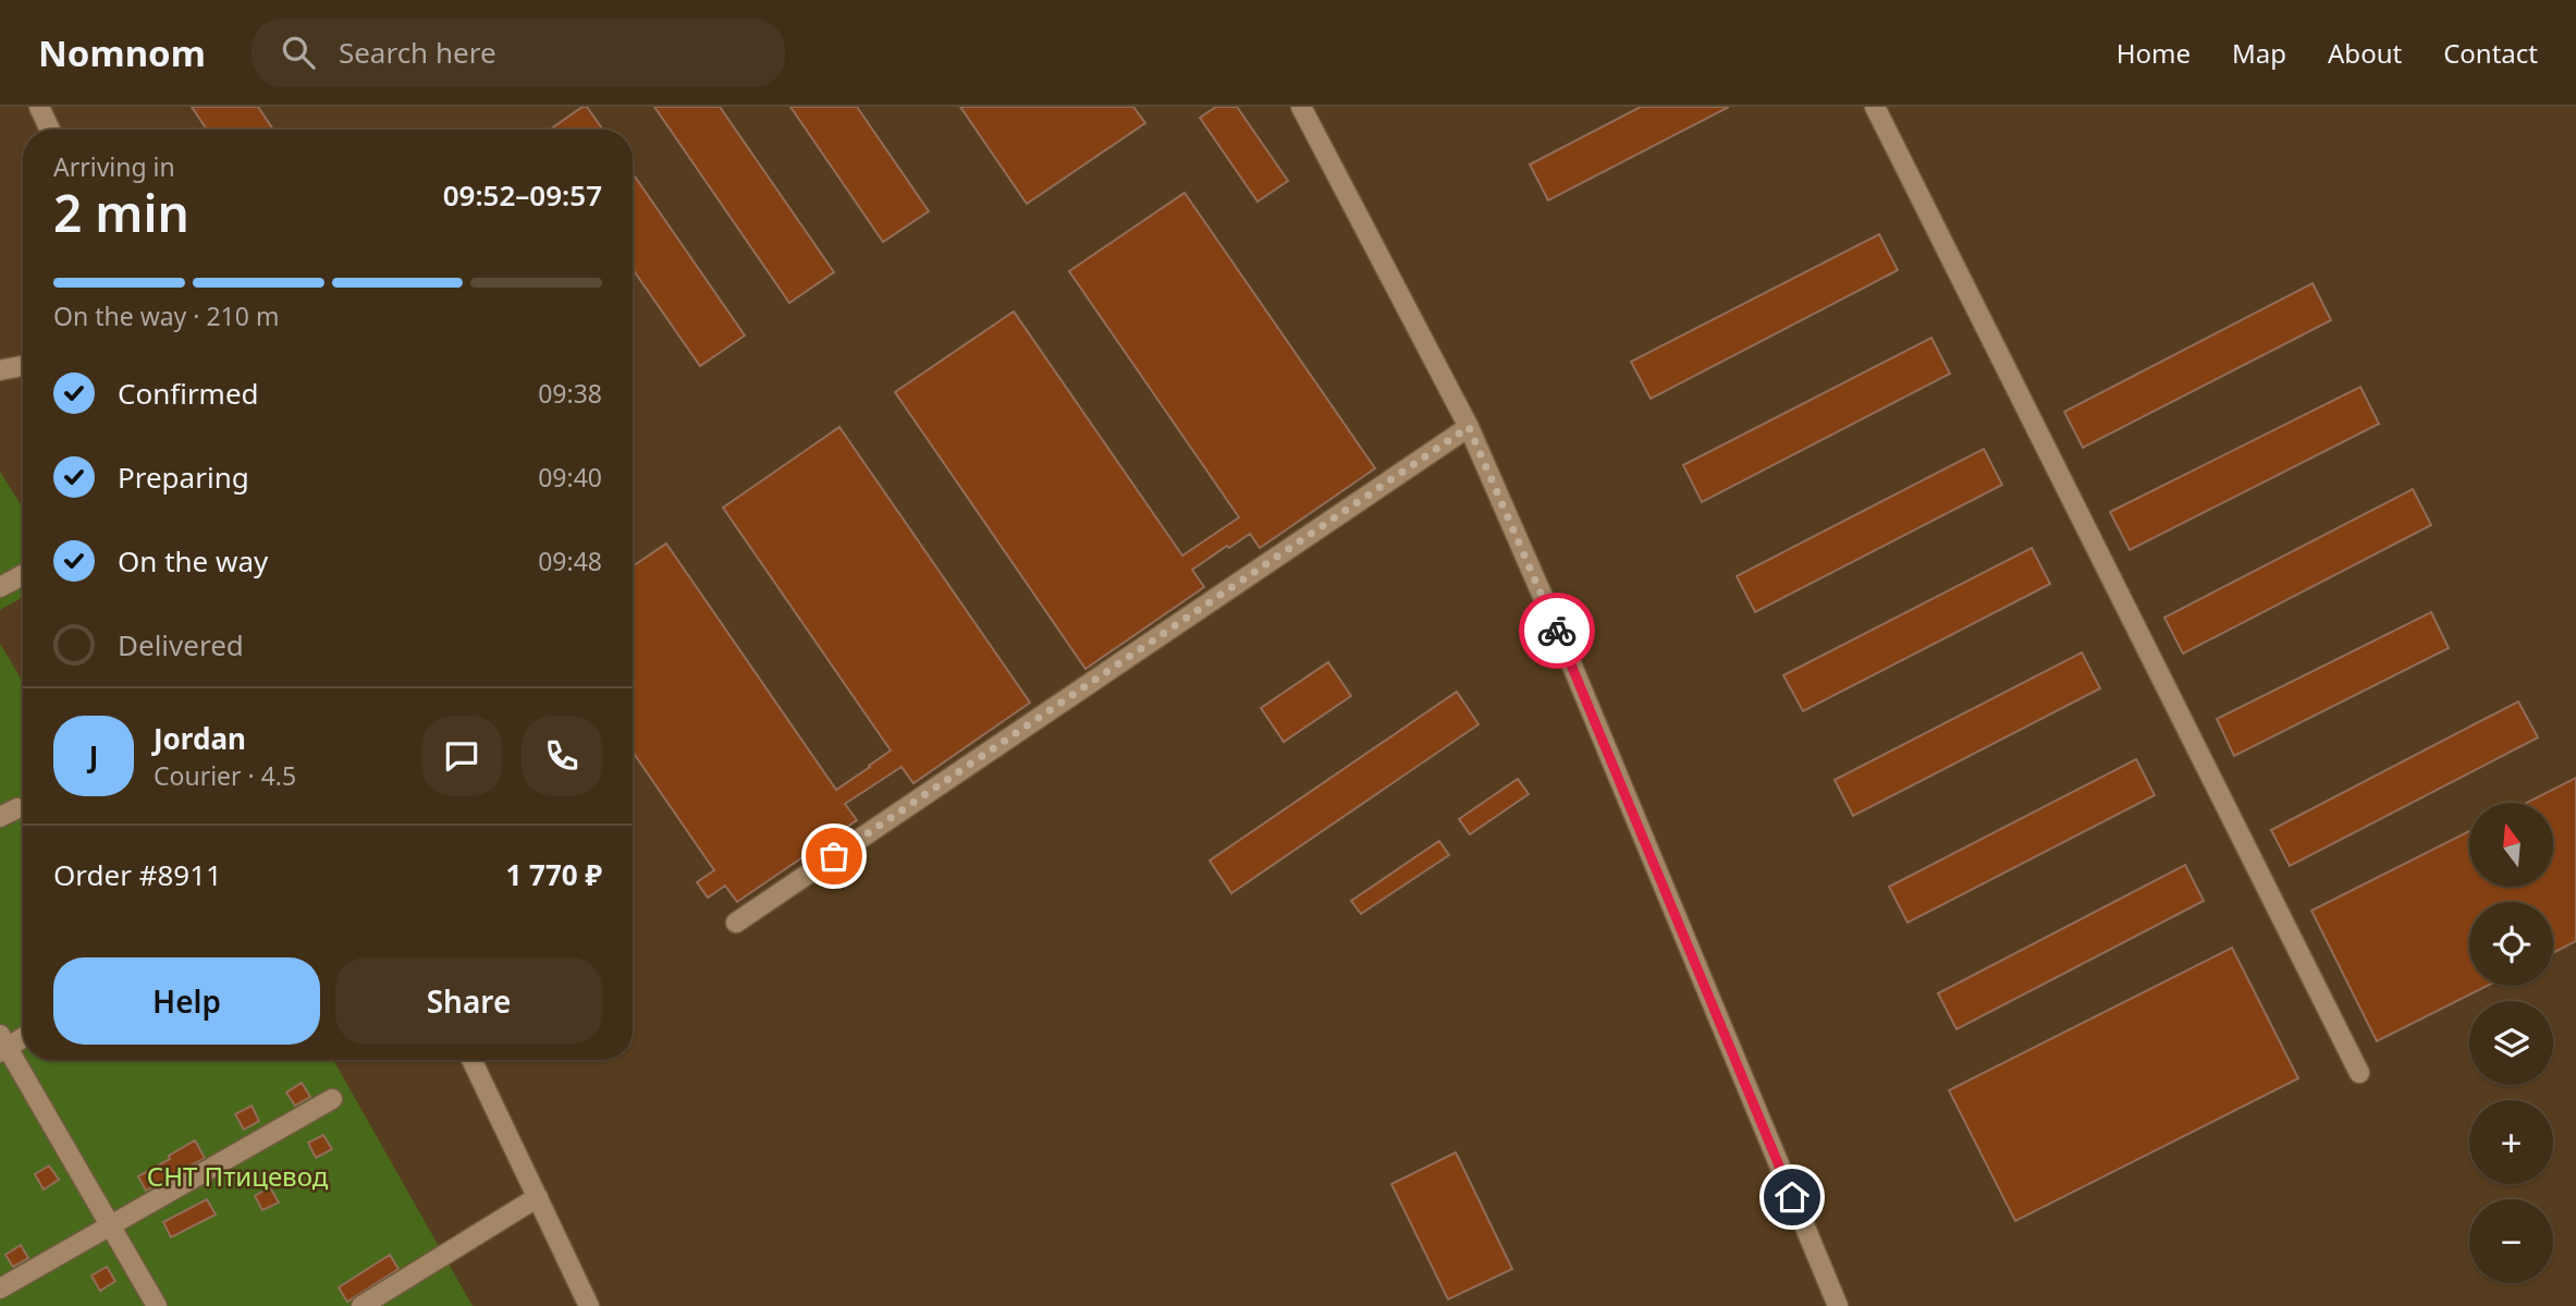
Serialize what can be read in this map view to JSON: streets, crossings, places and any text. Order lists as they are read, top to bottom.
{
  "parks": ["СНТ Птицевод"],
  "north": "top",
  "page": {
    "header": "Nomnom",
    "search": "Search here",
    "nav": [
      "Home",
      "Map",
      "About",
      "Contact"
    ],
    "heading": ["2 min", "Arriving in", "09:52–09:57"],
    "panel": [
      "Jordan",
      "Courier · 4.5",
      "Order #8911",
      "1 770 ₽"
    ],
    "bar": "On the way · 210 m",
    "list": [
      ["Confirmed", "09:38"],
      ["Preparing", "09:40"],
      ["On the way", "09:48"],
      "Delivered"
    ],
    "round": "J",
    "map_buttons": ["+", "−"],
    "buttons": ["Help", "Share"]
  }
}
